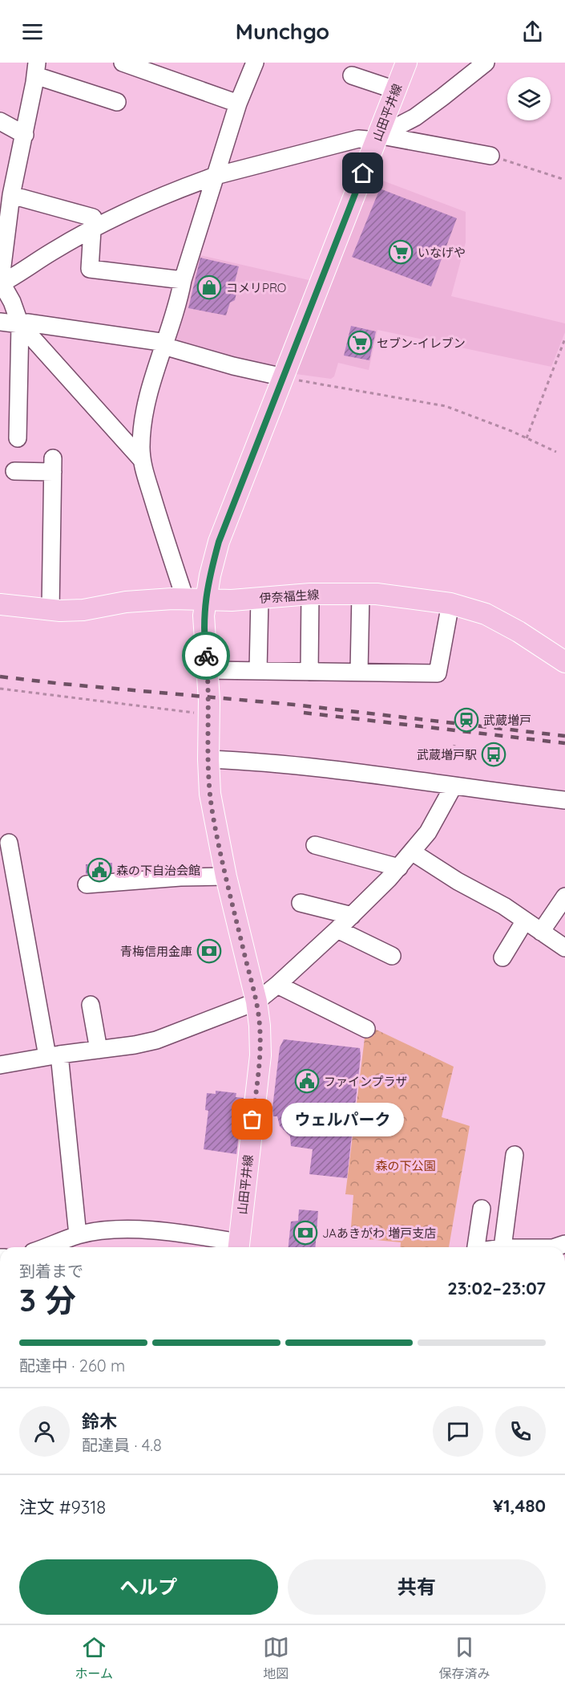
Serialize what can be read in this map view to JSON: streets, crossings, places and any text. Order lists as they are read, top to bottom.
{
  "streets": {
    "main road": ["山田平井線", "伊奈福生線"]
  },
  "crossings": [
    ["山田平井線", "伊奈福生線"]
  ],
  "parks": ["森の下公園"],
  "places": {
    "supermarket": ["いなげや", "セブン-イレブン"],
    "shop": ["コメリPRO"],
    "station": ["武蔵増戸"],
    "bus stop": ["武蔵増戸駅"],
    "public building": ["森の下自治会館", "ファインプラザ"],
    "bank": ["青梅信用金庫", "JAあきがわ 増戸支店"],
    "other": ["ウェルパーク"]
  },
  "page": {
    "header": "Munchgo",
    "bubble": "ウェルパーク",
    "heading": ["3 分", "到着まで", "23:02–23:07"],
    "panel": [
      "鈴木",
      "配達員 · 4.8",
      "注文 #9318",
      "¥1,480"
    ],
    "bar": "配達中 · 260 m",
    "buttons": ["ヘルプ", "共有"],
    "tabs": ["ホーム", "地図", "保存済み"]
  }
}
